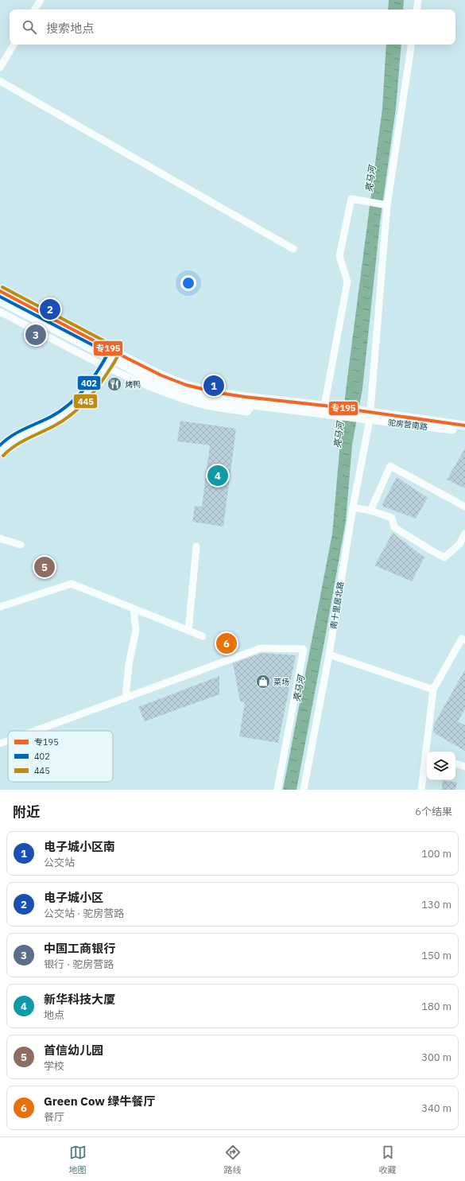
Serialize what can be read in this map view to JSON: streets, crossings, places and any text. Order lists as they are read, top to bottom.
{
  "streets": {
    "street": ["驼房营南路", "南十里居北路"]
  },
  "crossings": [
    ["驼房营南路", "南十里居北路"]
  ],
  "water": ["亮马河"],
  "places": {
    "restaurant": ["烤鸭"],
    "shop": ["菜场"]
  },
  "lines": ["transit line 445", "transit line 专195", "transit line 402"],
  "legend": ["专195", "402", "445"],
  "page": {
    "search": "搜索地点",
    "pins": [
      "2",
      "3",
      "1",
      "4",
      "5",
      "6"
    ],
    "heading": ["附近", "6个结果"],
    "list": [
      {
        "mark": "1",
        "name": "电子城小区南",
        "note": "公交站",
        "value": "100 m"
      },
      {
        "mark": "2",
        "name": "电子城小区",
        "note": "公交站 · 驼房营路",
        "value": "130 m"
      },
      {
        "mark": "3",
        "name": "中国工商银行",
        "note": "银行 · 驼房营路",
        "value": "150 m"
      },
      {
        "mark": "4",
        "name": "新华科技大厦",
        "note": "地点",
        "value": "180 m"
      },
      {
        "mark": "5",
        "name": "首信幼儿园",
        "note": "学校",
        "value": "300 m"
      },
      {
        "mark": "6",
        "name": "Green Cow 绿牛餐厅",
        "note": "餐厅",
        "value": "340 m"
      }
    ],
    "nav": ["地图", "路线", "收藏"]
  }
}
